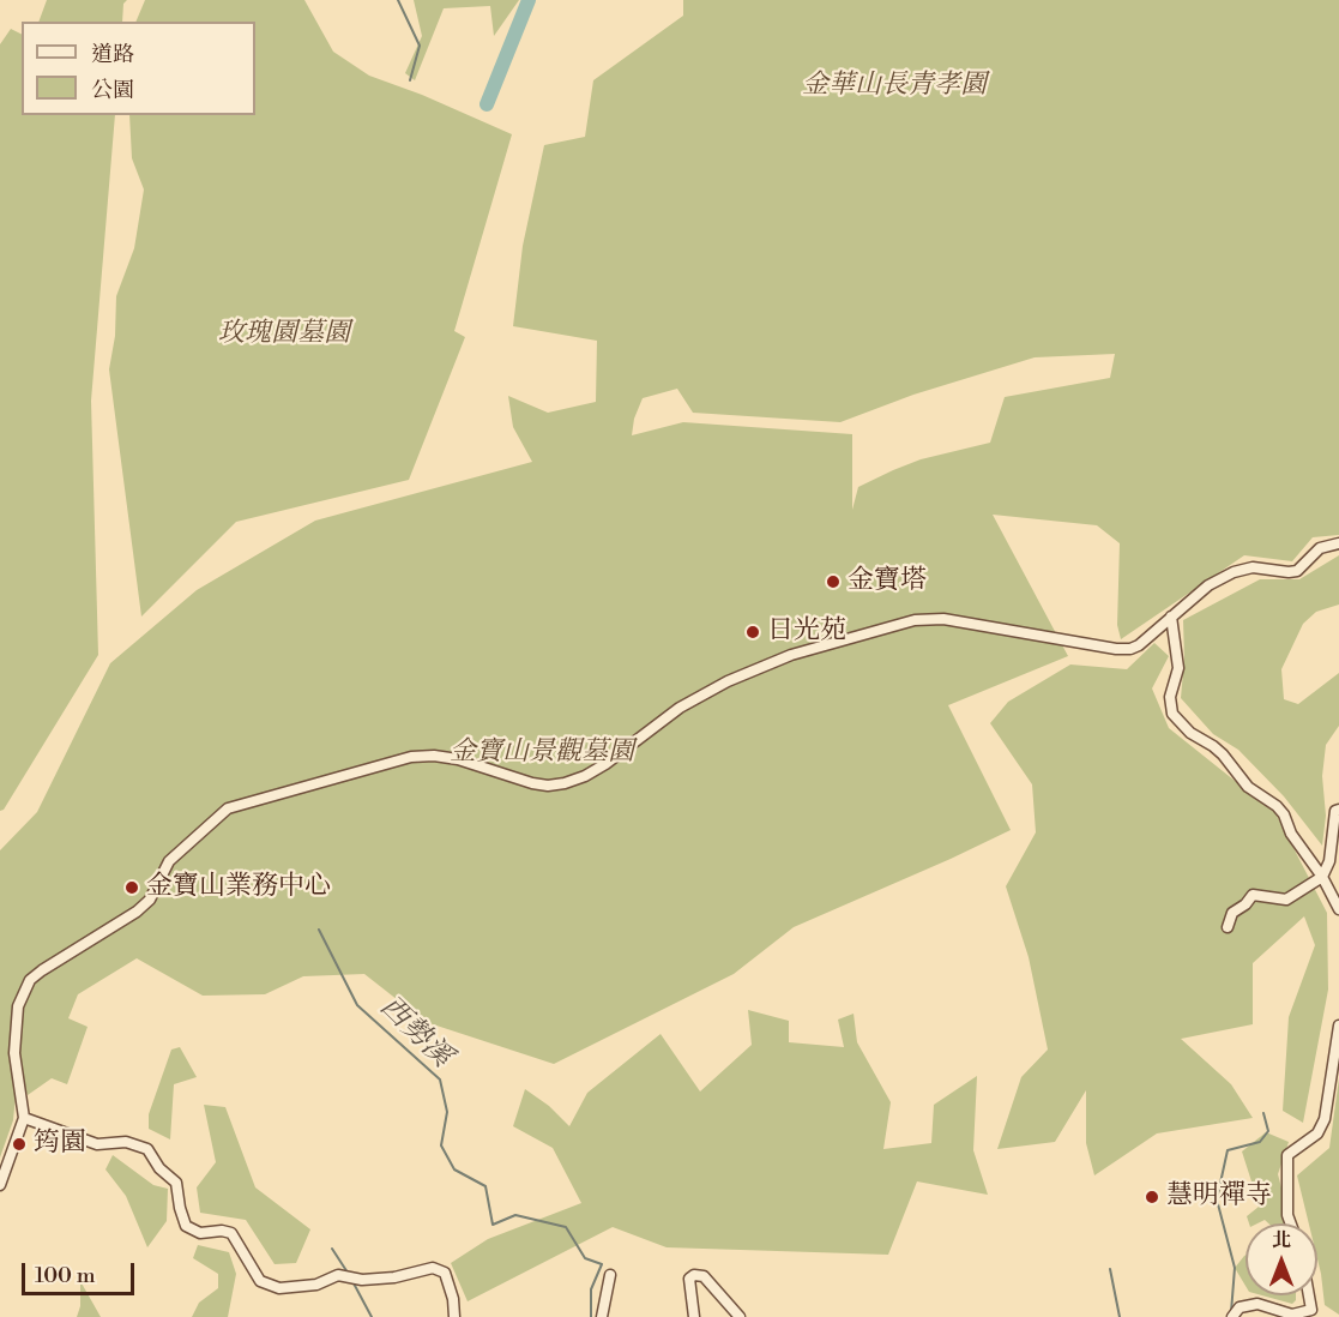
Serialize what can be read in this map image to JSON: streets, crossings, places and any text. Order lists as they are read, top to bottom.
{
  "water": ["西勢溪"],
  "parks": ["金華山長青孝園", "玫瑰園墓園", "金寶山景觀墓園"],
  "places": [
    "金寶塔",
    "日光苑",
    "金寶山業務中心",
    "筠園",
    "慧明禪寺"
  ],
  "legend": ["道路", "公園"],
  "scale_bar": "100 m",
  "north": "top"
}
